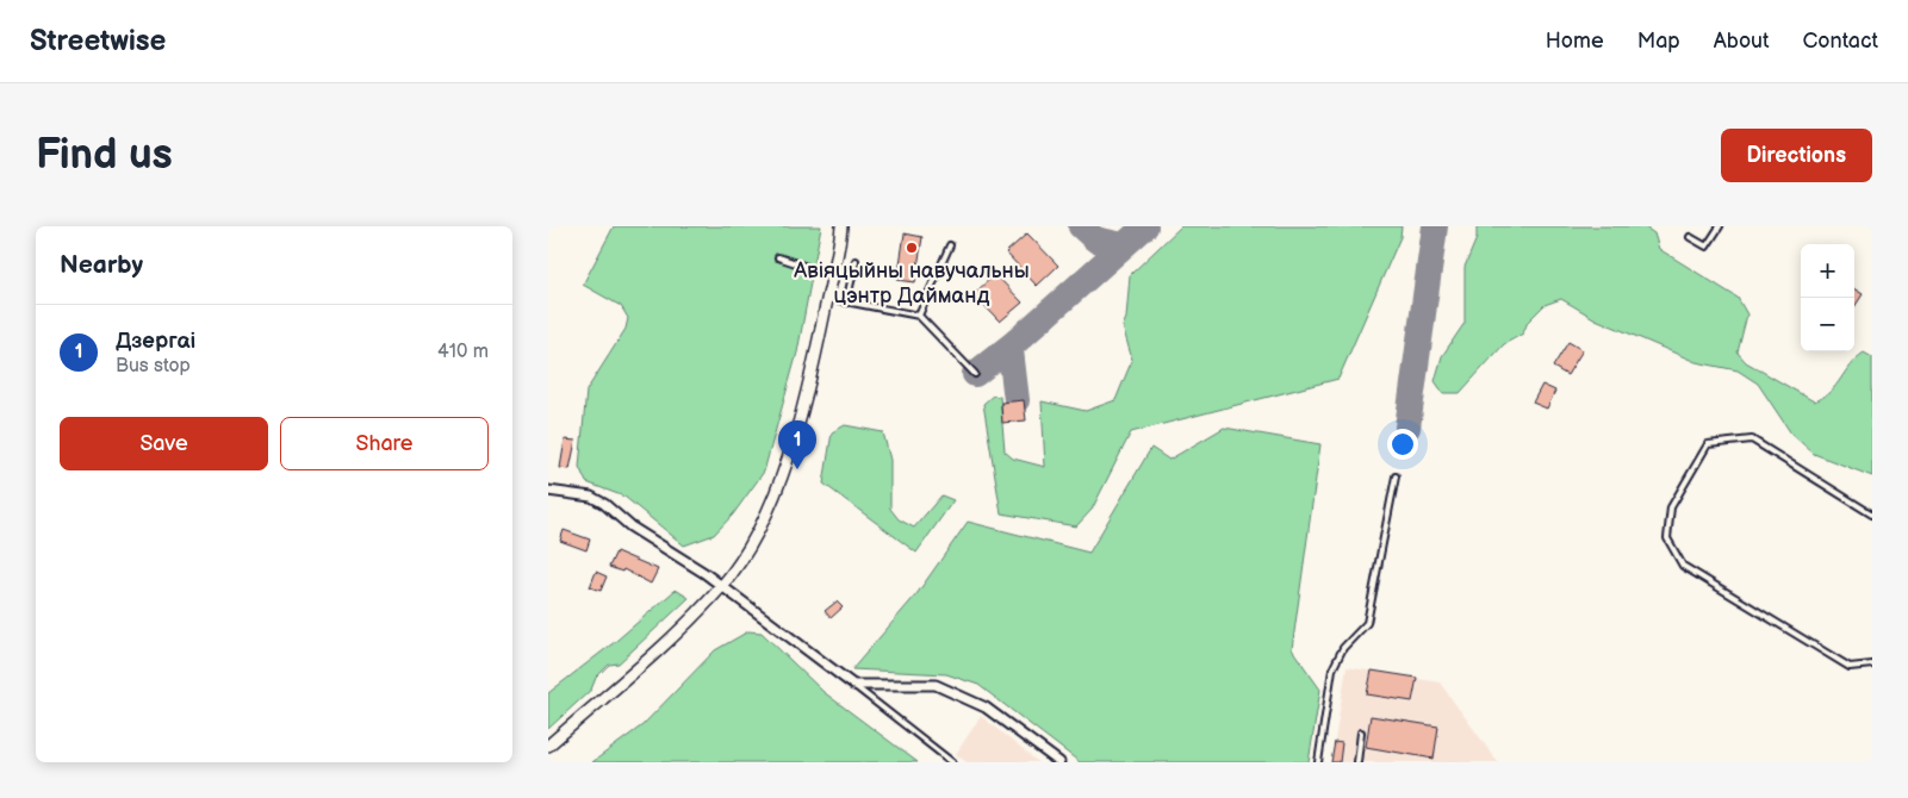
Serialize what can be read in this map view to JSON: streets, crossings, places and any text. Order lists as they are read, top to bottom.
{
  "places": ["Авіяцыйны навучальны цэнтр Дайманд"],
  "page": {
    "header": "Streetwise",
    "nav": [
      "Home",
      "Map",
      "About",
      "Contact"
    ],
    "buttons": [
      "Directions",
      ["Save", "Share"]
    ],
    "title": "Find us",
    "heading": "Nearby",
    "map_buttons": ["+", "−"],
    "list": [
      {
        "mark": "1",
        "name": "Дзергаі",
        "note": "Bus stop",
        "value": "410 m"
      }
    ],
    "pins": "1"
  }
}
